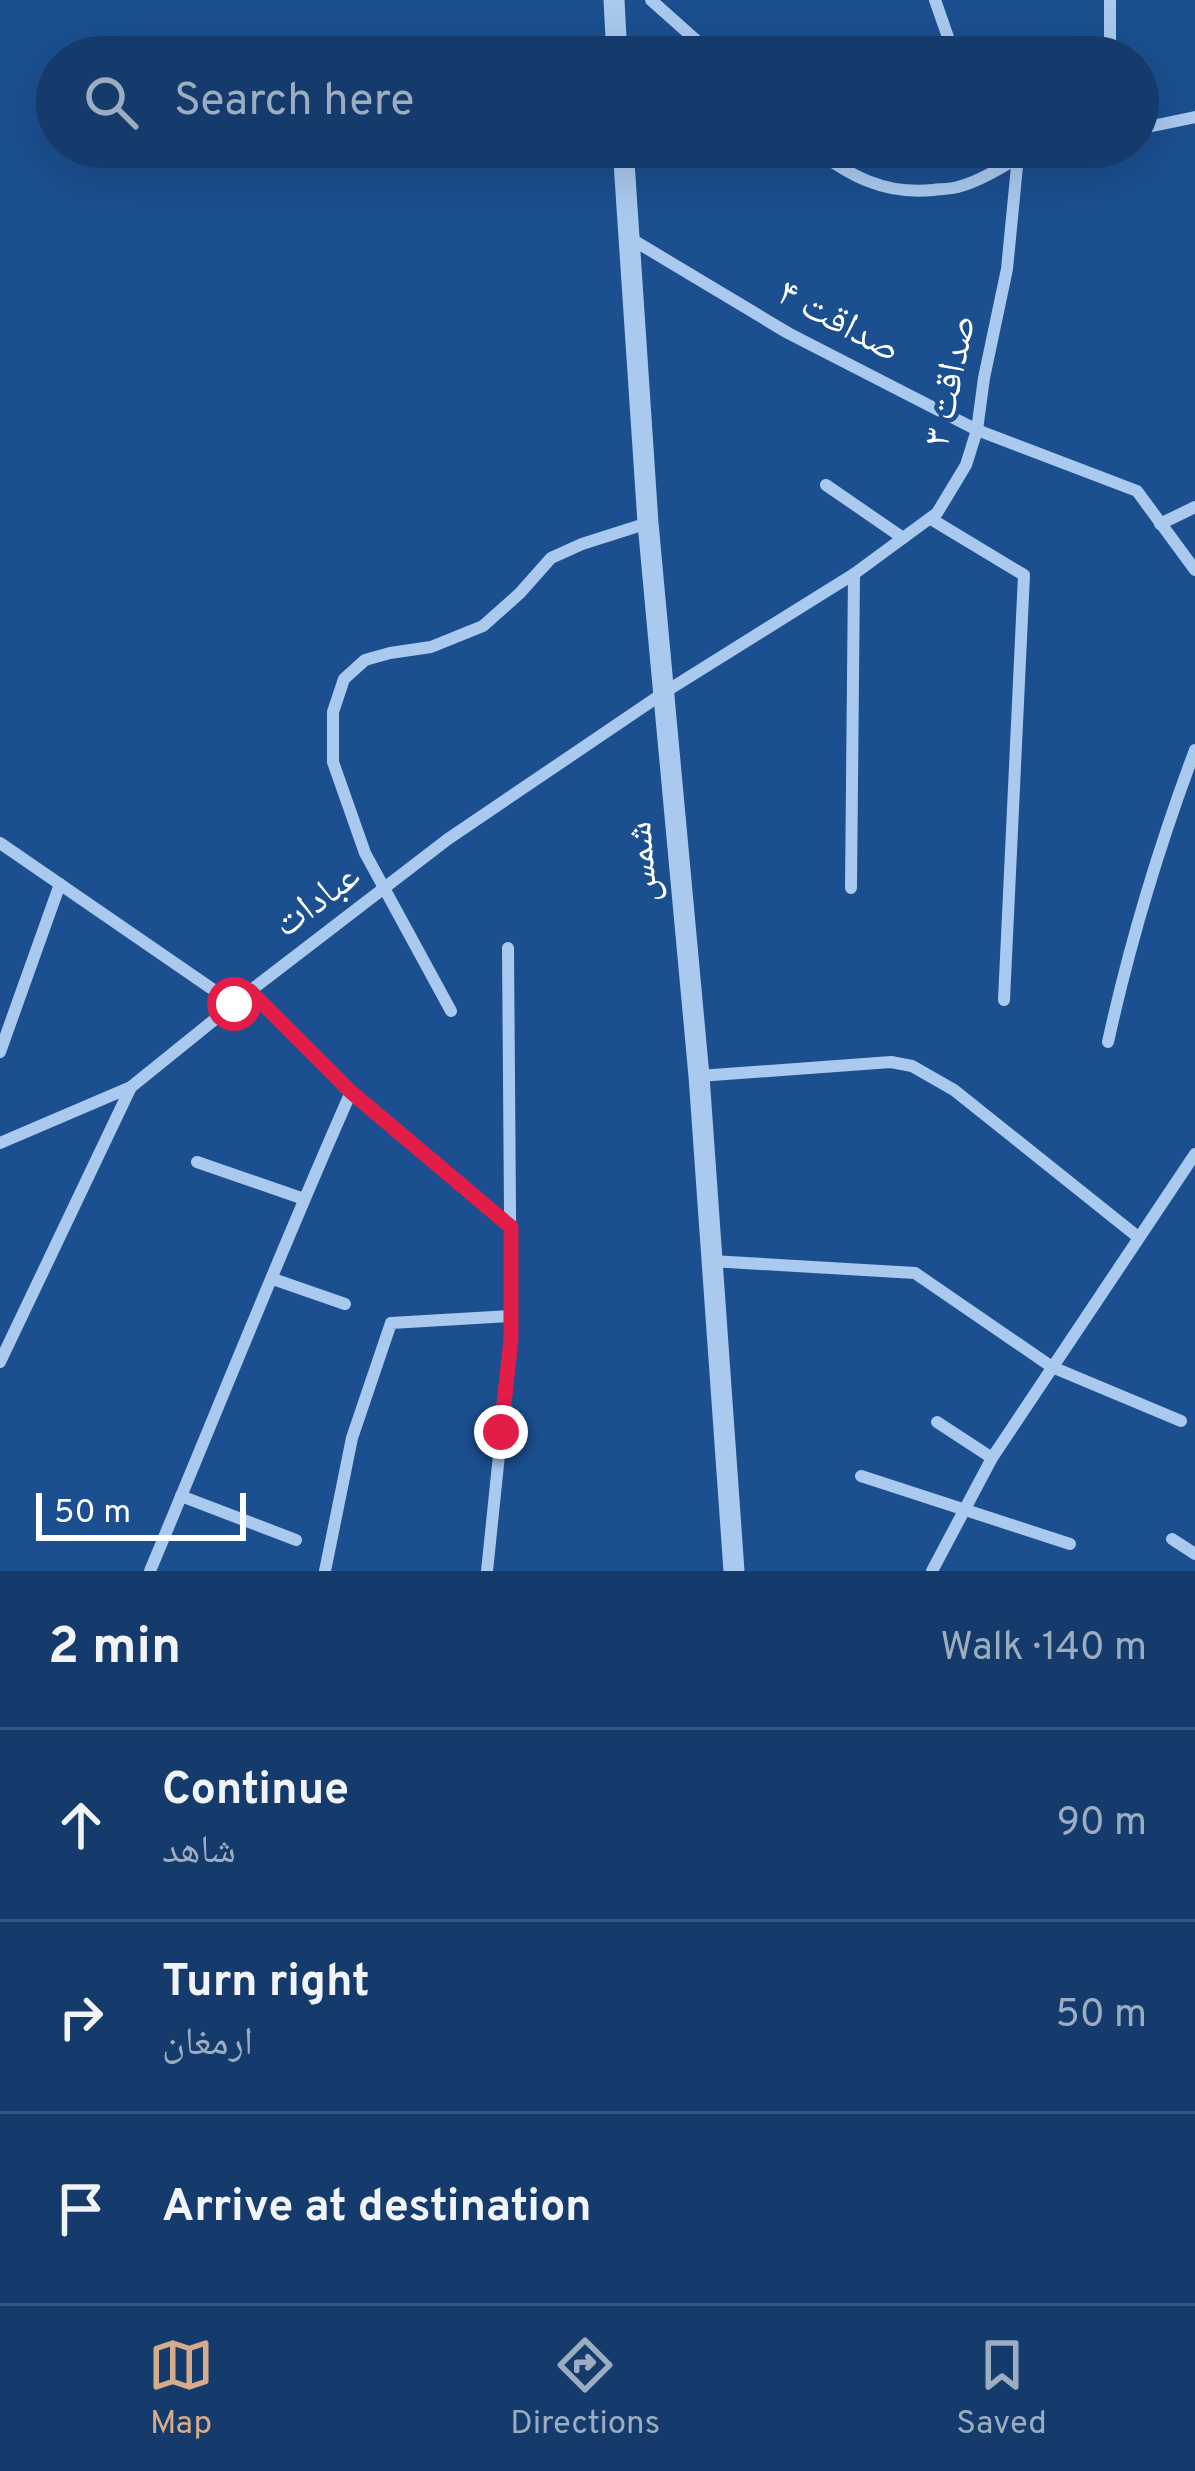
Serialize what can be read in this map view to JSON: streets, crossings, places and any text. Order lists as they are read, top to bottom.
{
  "streets": {
    "street": [
      "صداقت ۴",
      "صداقت ۳",
      "شمس",
      "عبادات"
    ]
  },
  "crossings": [
    ["صداقت ۴", "صداقت ۳"],
    ["صداقت ۴", "شمس"],
    ["صداقت ۳", "شمس"],
    ["صداقت ۳", "عبادات"],
    ["شمس", "عبادات"]
  ],
  "scale_bar": "50 m",
  "page": {
    "search": "Search here",
    "scale": "50 m",
    "heading": ["2 min", "Walk · 140 m"],
    "list": [
      ["Continue", "شاهد", "90 m"],
      ["Turn right", "ارمغان", "50 m"],
      "Arrive at destination"
    ],
    "nav": ["Map", "Directions", "Saved"]
  }
}
